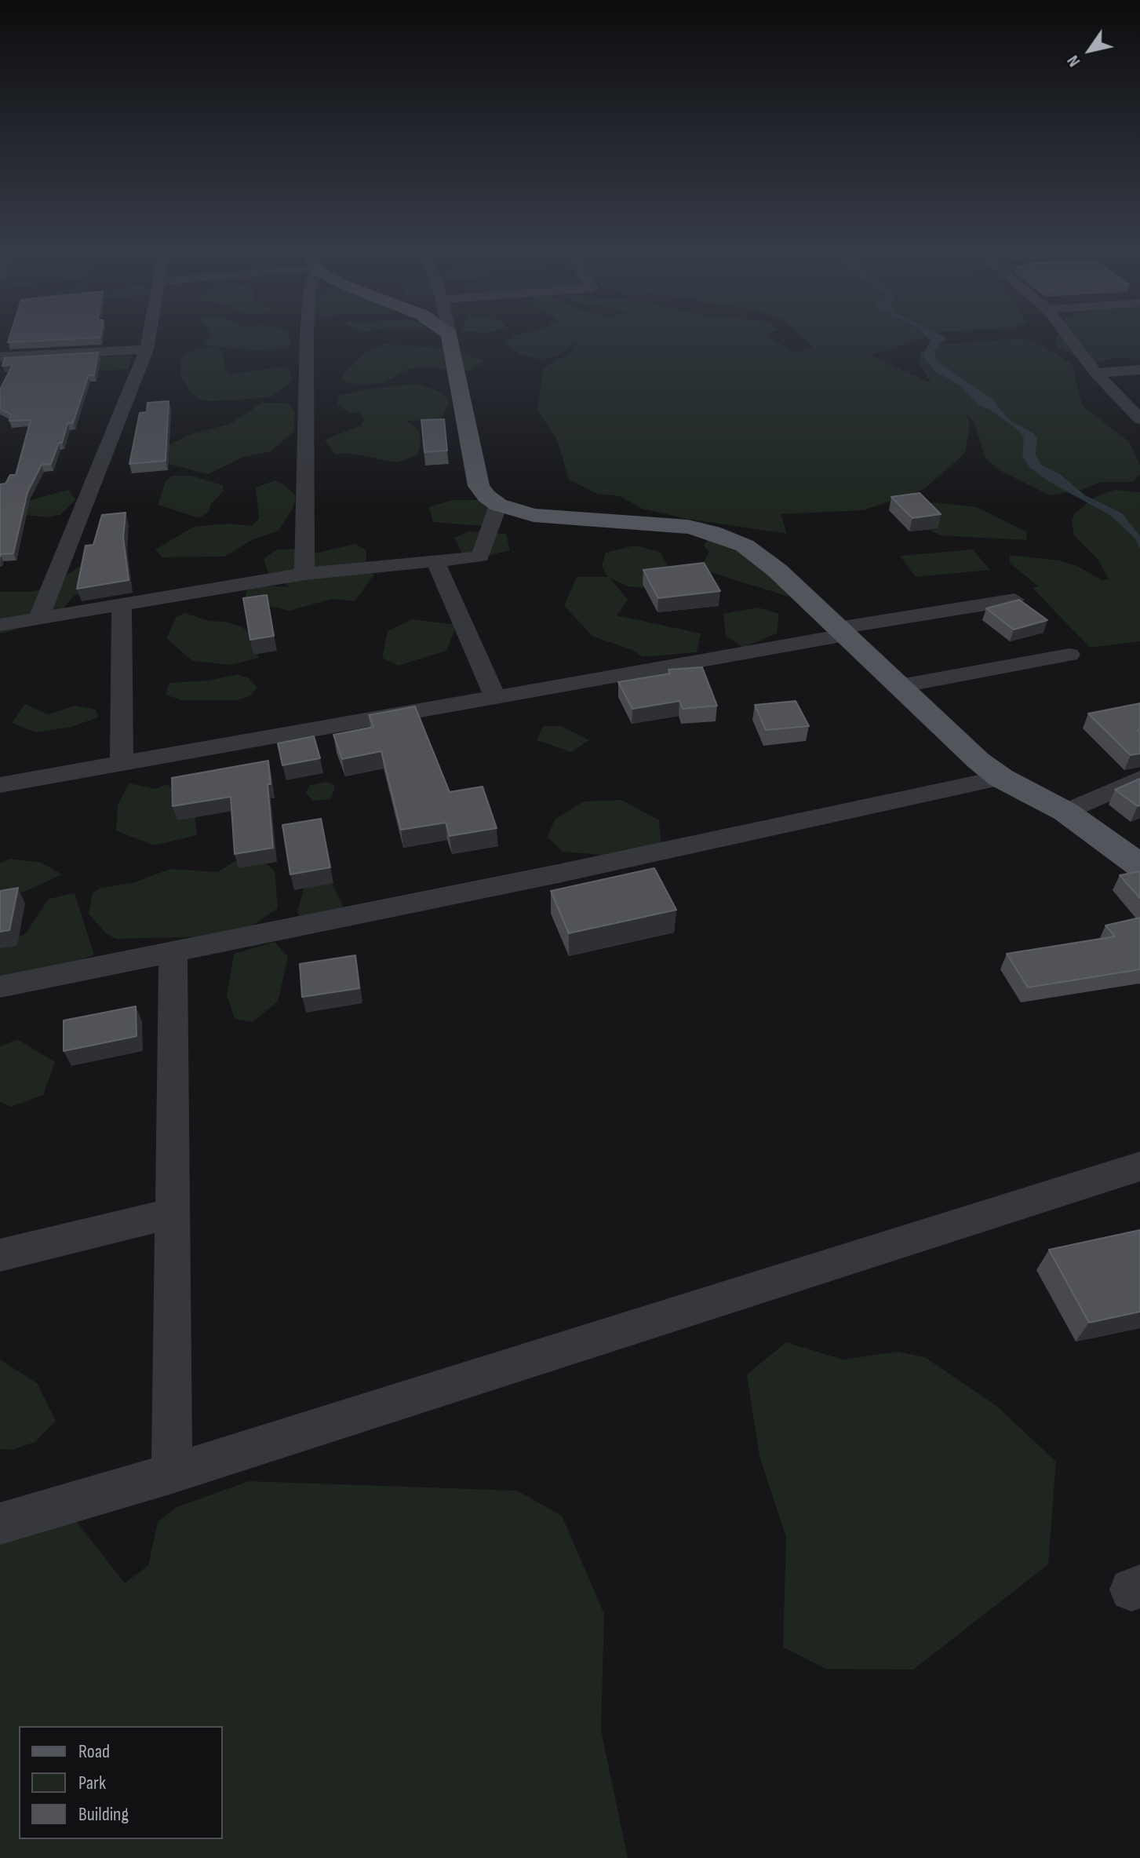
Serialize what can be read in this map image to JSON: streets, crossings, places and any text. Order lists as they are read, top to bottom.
{
  "legend": ["Road", "Park", "Building"],
  "north": "bottom left"
}
